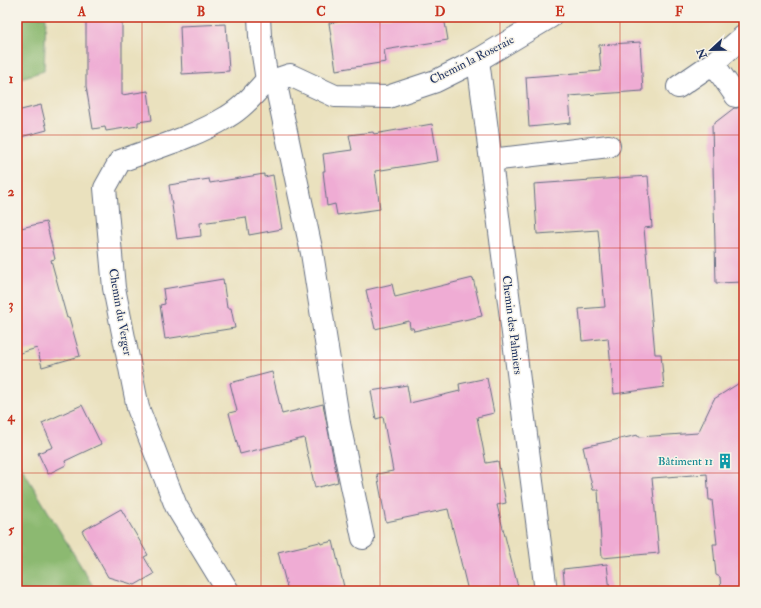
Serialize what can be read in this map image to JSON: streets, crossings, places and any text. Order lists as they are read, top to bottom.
{
  "streets": {
    "street": ["Chemin la Roseraie", "Chemin du Verger", "Chemin des Palmiers"]
  },
  "crossings": [
    ["Chemin la Roseraie", "Chemin du Verger"],
    ["Chemin la Roseraie", "Chemin des Palmiers"]
  ],
  "places": {
    "building": ["Bâtiment 11"]
  },
  "north": "left",
  "grid": {
    "columns": [
      "A",
      "B",
      "C",
      "D",
      "E",
      "F"
    ],
    "rows": [
      "1",
      "2",
      "3",
      "4",
      "5"
    ]
  }
}
